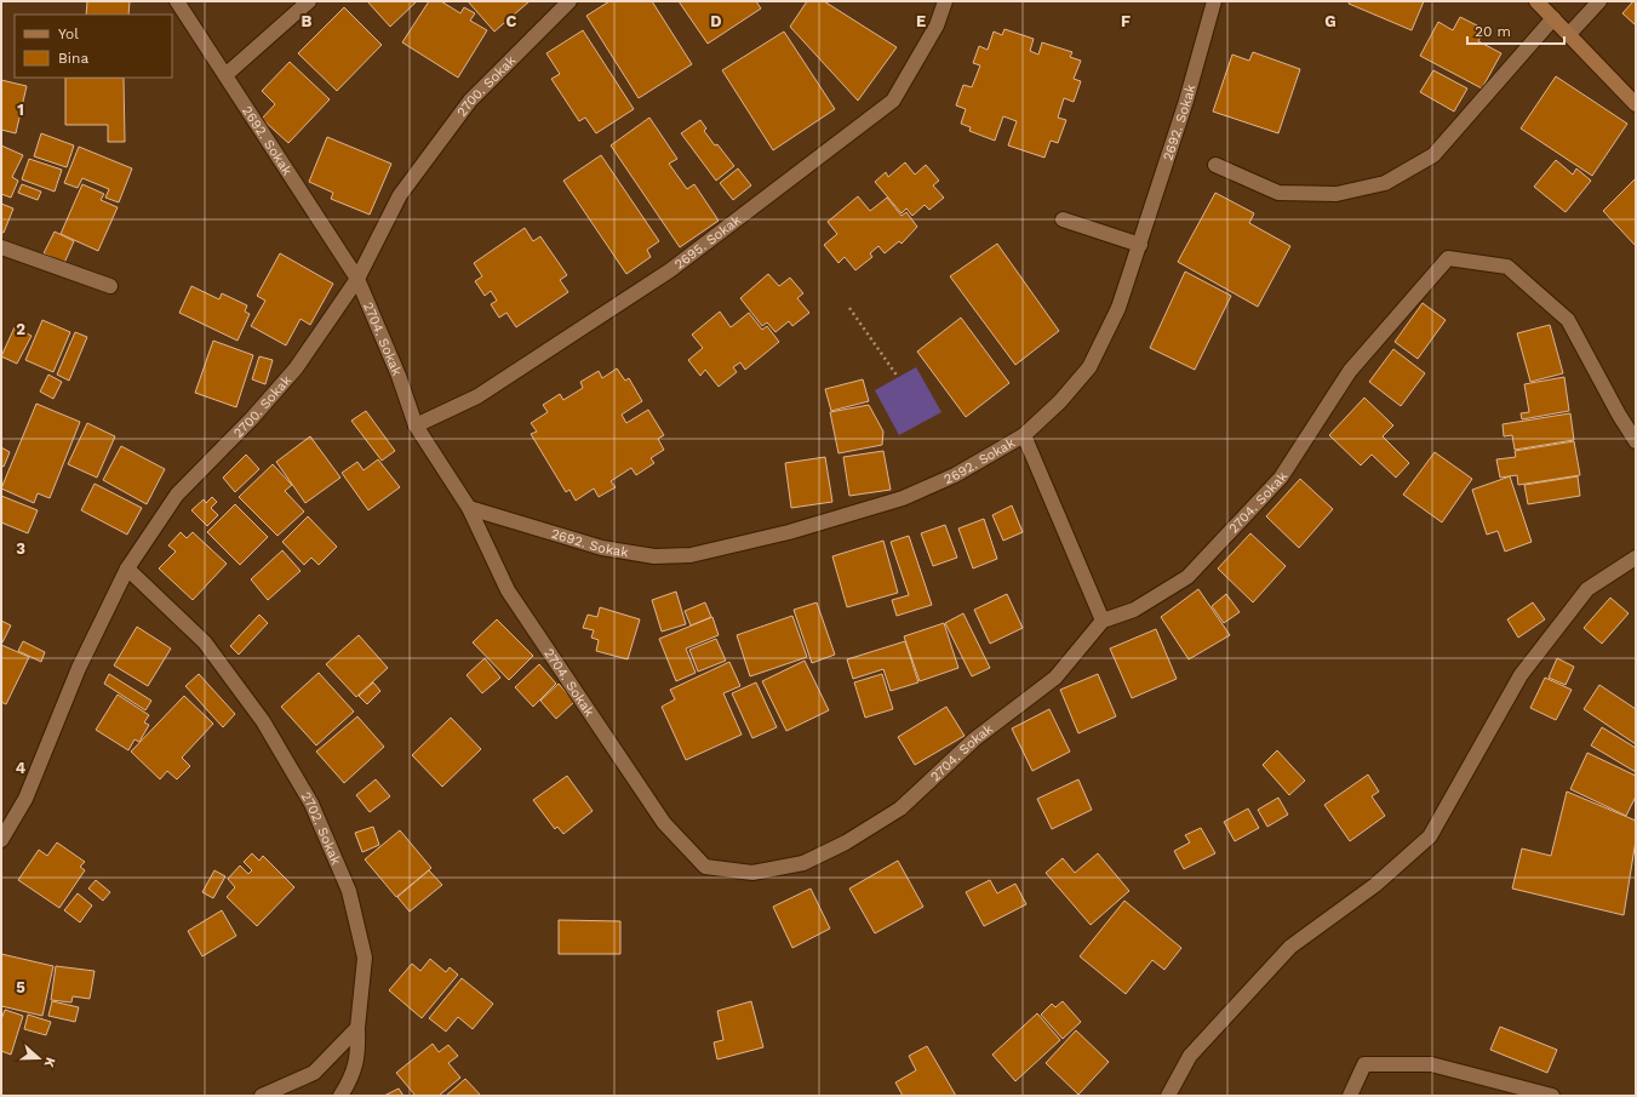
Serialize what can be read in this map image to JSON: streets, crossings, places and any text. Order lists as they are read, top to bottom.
{
  "streets": {
    "street": [
      "2700. Sokak",
      "2692. Sokak",
      "2695. Sokak",
      "2704. Sokak",
      "2702. Sokak"
    ]
  },
  "crossings": [
    ["2700. Sokak", "2692. Sokak"],
    ["2700. Sokak", "2704. Sokak"],
    ["2700. Sokak", "2702. Sokak"],
    ["2692. Sokak", "2704. Sokak"],
    ["2695. Sokak", "2704. Sokak"]
  ],
  "legend": ["Yol", "Bina"],
  "scale_bar": "20 m",
  "north": "right",
  "grid": {
    "columns": [
      "B",
      "C",
      "D",
      "E",
      "F",
      "G"
    ],
    "rows": [
      "1",
      "2",
      "3",
      "4",
      "5"
    ]
  }
}
